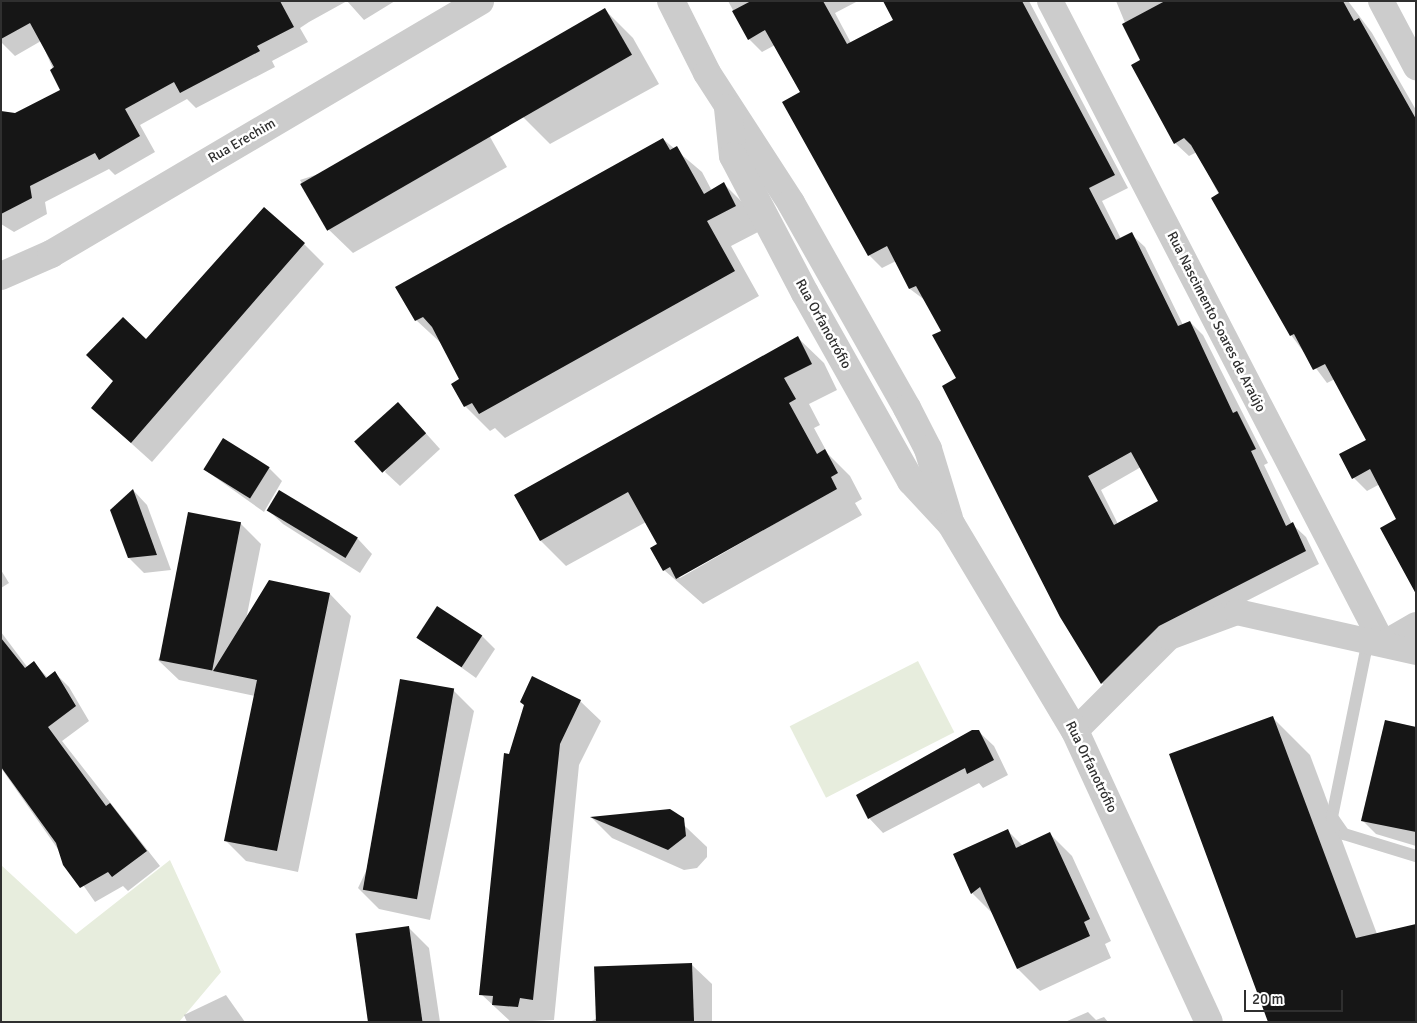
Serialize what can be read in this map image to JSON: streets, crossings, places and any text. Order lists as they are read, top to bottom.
{
  "streets": {
    "street": ["Rua Erechim", "Rua Nascimento Soares de Araújo", "Rua Orfanotrófio"]
  },
  "scale_bar": "20 m"
}
